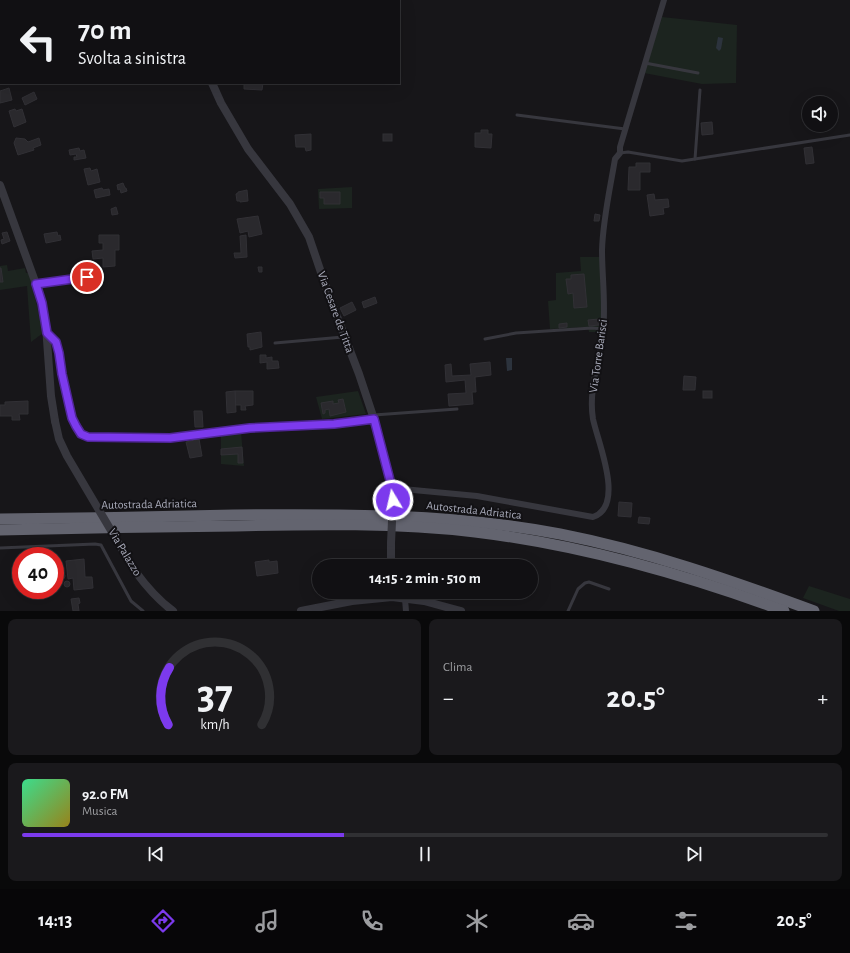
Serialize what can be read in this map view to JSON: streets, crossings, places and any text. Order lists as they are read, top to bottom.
{
  "streets": {
    "highway": ["Autostrada Adriatica"],
    "street": ["Via Cesare de Titta", "Via Torre Barisci", "Via Palazzo"]
  },
  "crossings": [
    ["Via Cesare de Titta", "Via Torre Barisci"]
  ],
  "page": {
    "turn": ["70 m", "Svolta a sinistra"],
    "limit": "40",
    "trip": "14:15 · 2 min · 510 m",
    "tile": "Clima",
    "heat": ["−", "20.5°", "+"],
    "song": ["92.0 FM", "Musica"],
    "tabs": ["14:13", "20.5°"],
    "gauge": ["37", "km/h"]
  }
}
